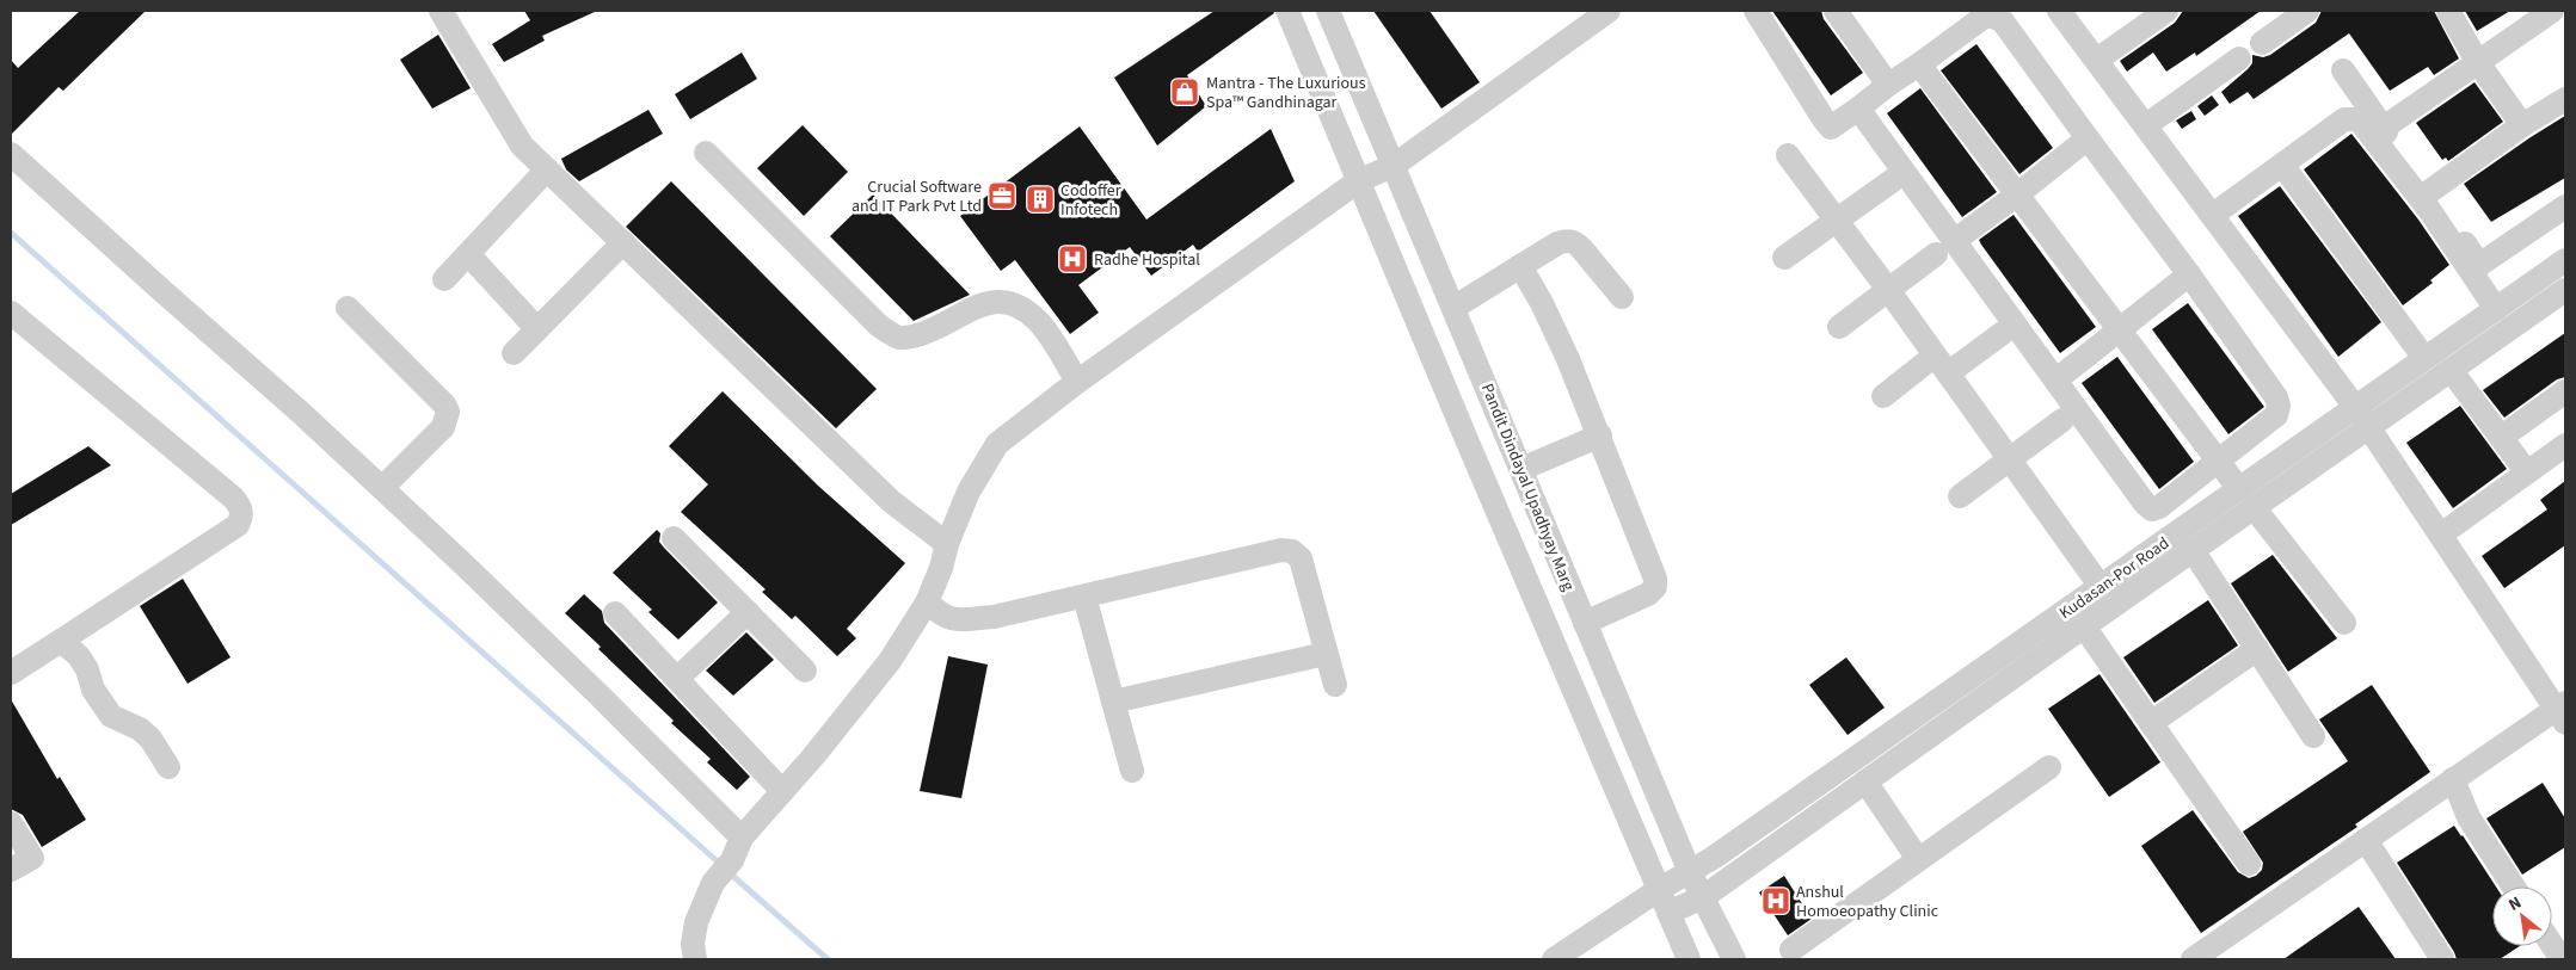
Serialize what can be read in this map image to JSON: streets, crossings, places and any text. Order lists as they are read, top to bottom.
{
  "streets": {
    "street": ["Pandit Dindayal Upadhyay Marg", "Kudasan-Por Road"]
  },
  "crossings": [
    ["Pandit Dindayal Upadhyay Marg", "Kudasan-Por Road"]
  ],
  "places": {
    "shop": ["Mantra - The Luxurious Spa™ Gandhinagar"],
    "office": ["Crucial Software and IT Park Pvt Ltd"],
    "building": ["Codoffer Infotech"],
    "hospital": ["Radhe Hospital", "Anshul Homoeopathy Clinic"]
  },
  "north": "top left"
}
